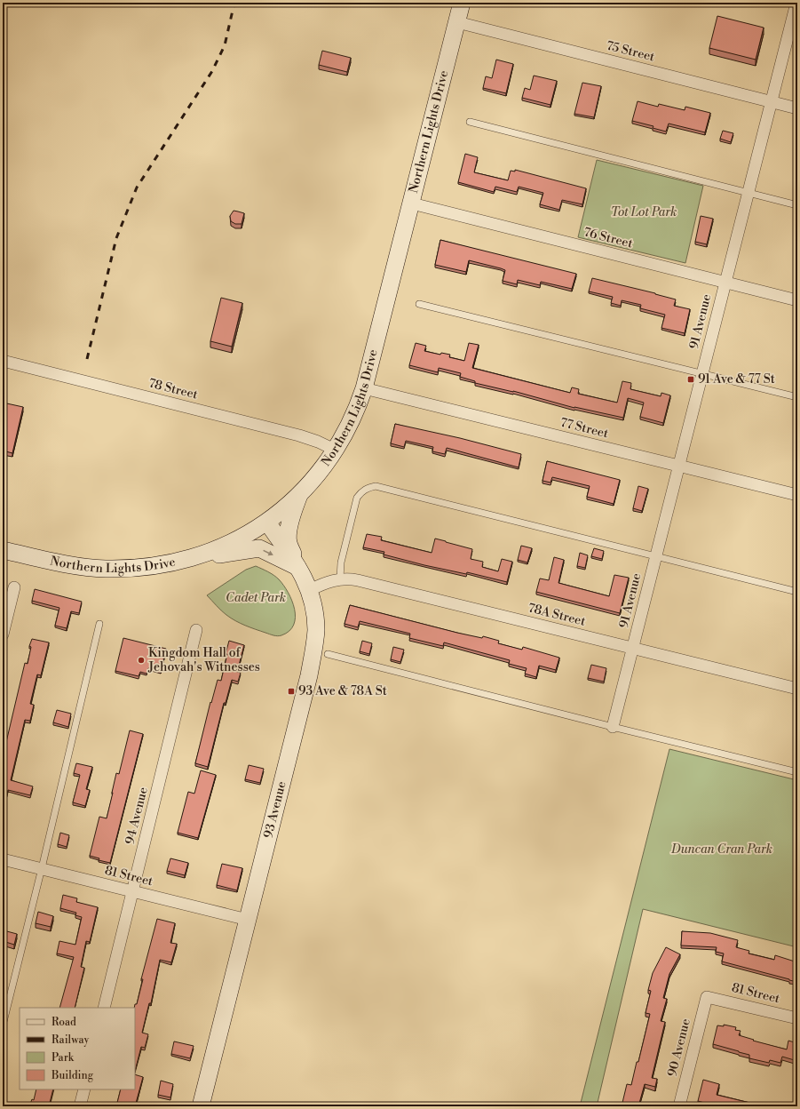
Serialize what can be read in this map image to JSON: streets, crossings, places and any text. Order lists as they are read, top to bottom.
{
  "streets": {
    "main road": ["Northern Lights Drive", "93 Avenue"],
    "street": [
      "75 Street",
      "76 Street",
      "91 Avenue",
      "78 Street",
      "77 Street",
      "78A Street",
      "94 Avenue",
      "81 Street",
      "90 Avenue"
    ]
  },
  "crossings": [
    ["75 Street", "Northern Lights Drive"],
    ["75 Street", "91 Avenue"],
    ["Northern Lights Drive", "76 Street"],
    ["Northern Lights Drive", "78 Street"],
    ["Northern Lights Drive", "77 Street"],
    ["Northern Lights Drive", "93 Avenue"],
    ["76 Street", "91 Avenue"],
    ["91 Avenue", "77 Street"],
    ["91 Avenue", "78A Street"],
    ["78A Street", "93 Avenue"],
    ["93 Avenue", "81 Street"],
    ["94 Avenue", "81 Street"],
    ["81 Street", "90 Avenue"]
  ],
  "parks": ["Tot Lot Park", "Cadet Park", "Duncan Cran Park"],
  "places": {
    "transit": ["91 Ave & 77 St", "93 Ave & 78A St"],
    "other": ["Kingdom Hall of Jehovah's Witnesses"]
  },
  "legend": [
    "Road",
    "Railway",
    "Park",
    "Building"
  ]
}
